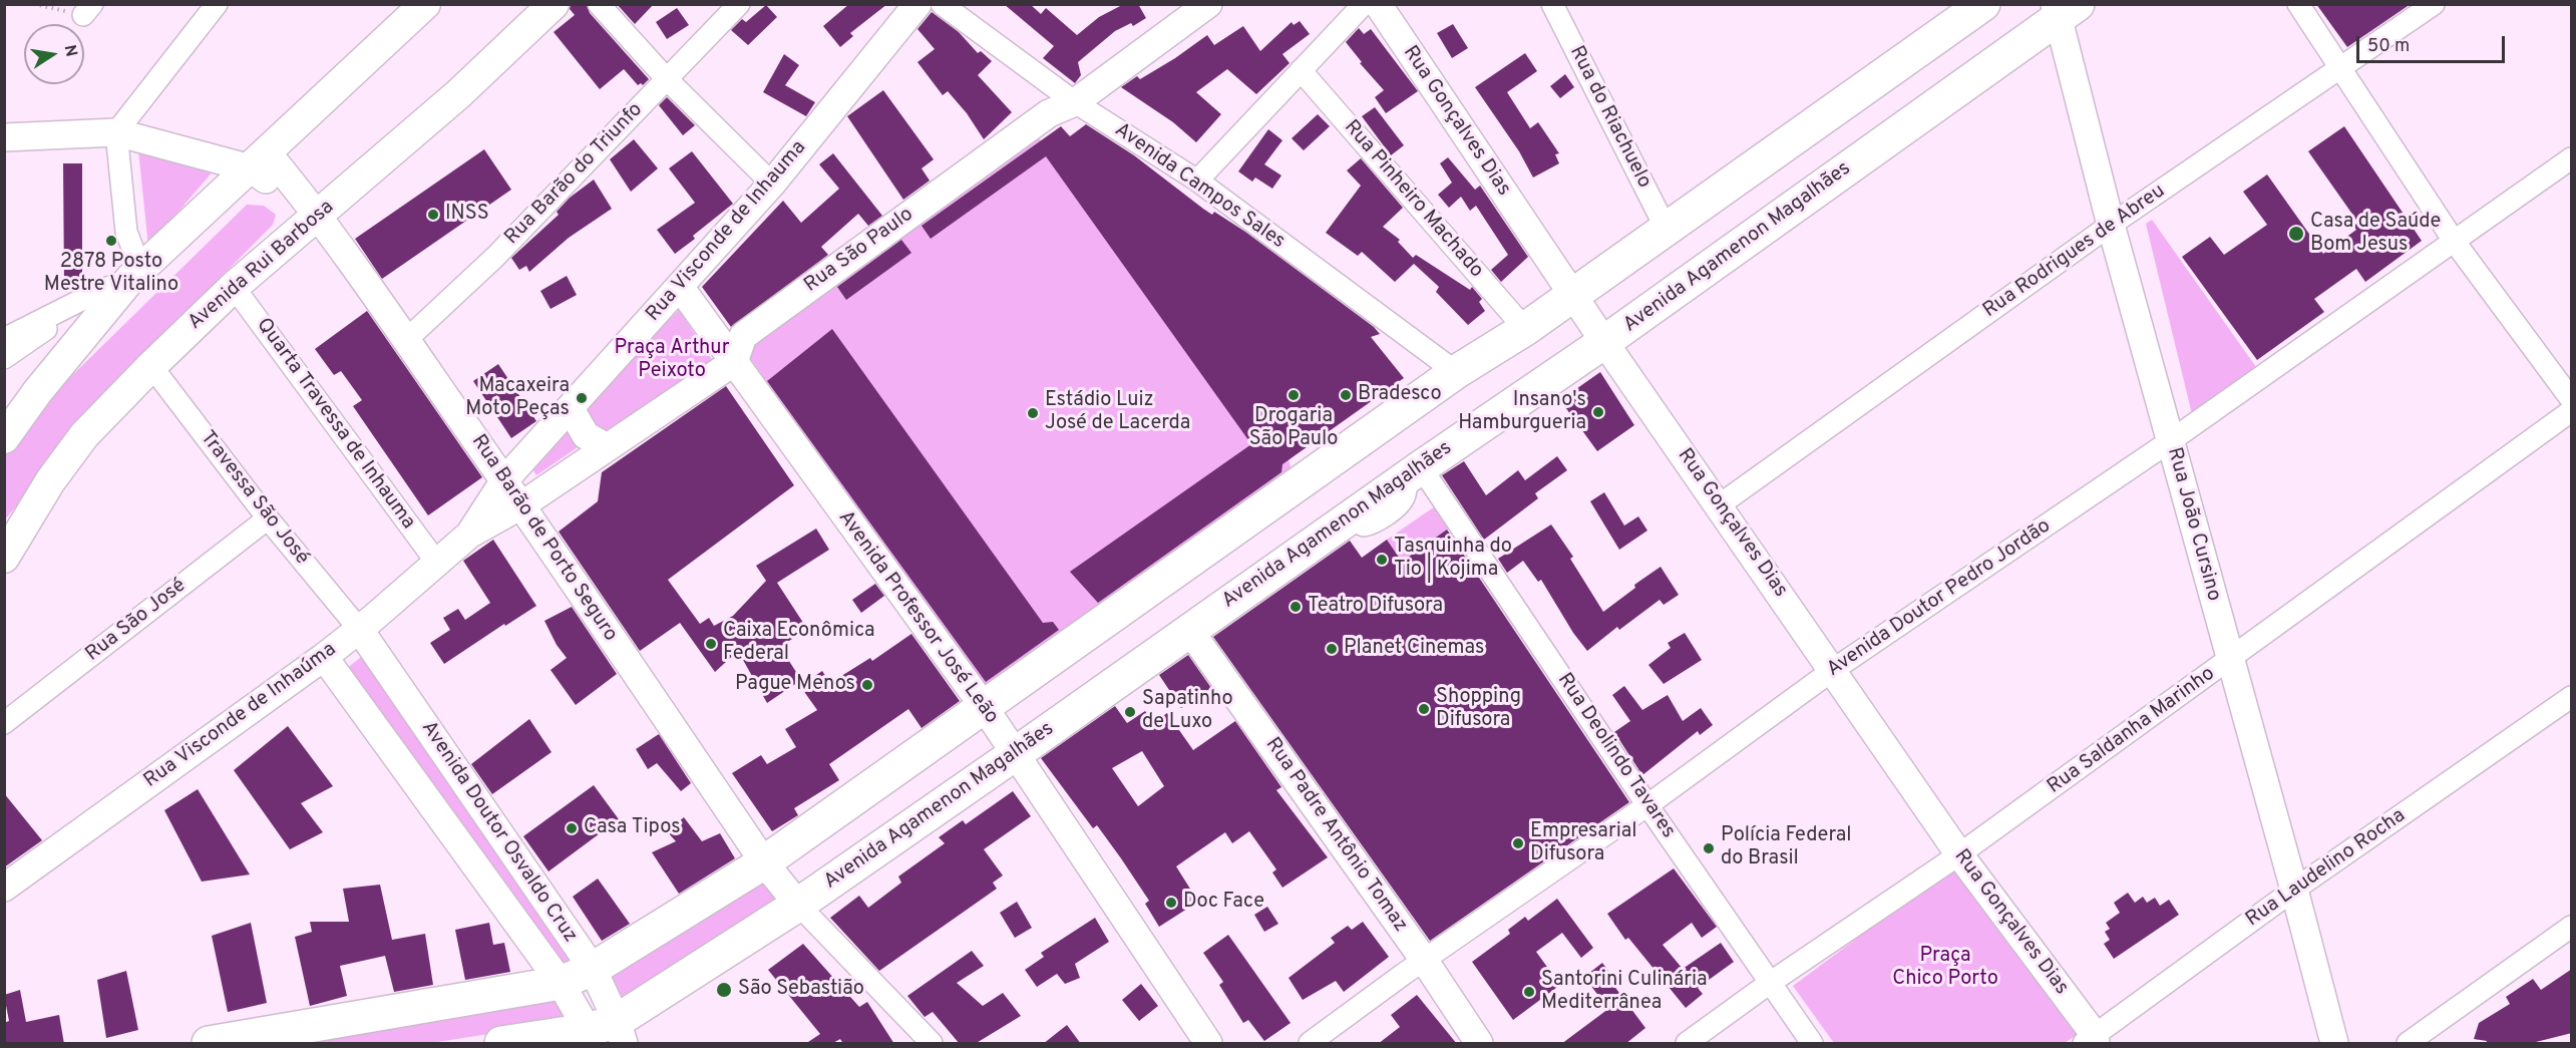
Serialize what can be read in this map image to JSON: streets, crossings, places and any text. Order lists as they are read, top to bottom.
{
  "streets": {
    "main road": ["Avenida Agamenon Magalhães", "Avenida Rui Barbosa"],
    "street": [
      "Rua do Riachuelo",
      "Rua Gonçalves Dias",
      "Rua Barão do Triunfo",
      "Avenida Campos Sales",
      "Rua Pinheiro Machado",
      "Rua Visconde de Inhauma",
      "Rua São Paulo",
      "Rua Rodrigues de Abreu",
      "Quarta Travessa de Inhauma",
      "Travessa São José",
      "Rua João Cursino",
      "Rua Barão de Porto Seguro",
      "Avenida Doutor Pedro Jordão",
      "Avenida Professor José Leão",
      "Rua São José",
      "Rua Visconde de Inhaúma",
      "Rua Saldanha Marinho",
      "Rua Deolindo Tavares",
      "Avenida Doutor Osvaldo Cruz",
      "Rua Padre Antônio Tomaz",
      "Rua Laudelino Rocha"
    ]
  },
  "crossings": [
    ["Rua Gonçalves Dias", "Avenida Agamenon Magalhães"],
    ["Rua Gonçalves Dias", "Rua Rodrigues de Abreu"],
    ["Rua Gonçalves Dias", "Avenida Doutor Pedro Jordão"],
    ["Rua Gonçalves Dias", "Rua Saldanha Marinho"],
    ["Rua Gonçalves Dias", "Rua Laudelino Rocha"],
    ["Rua Barão do Triunfo", "Rua Barão de Porto Seguro"],
    ["Avenida Campos Sales", "Rua São Paulo"],
    ["Rua Visconde de Inhauma", "Rua Barão de Porto Seguro"],
    ["Rua Visconde de Inhauma", "Avenida Professor José Leão"],
    ["Rua Visconde de Inhauma", "Rua Visconde de Inhaúma"],
    ["Avenida Agamenon Magalhães", "Rua João Cursino"],
    ["Avenida Agamenon Magalhães", "Rua Barão de Porto Seguro"],
    ["Avenida Agamenon Magalhães", "Avenida Professor José Leão"],
    ["Avenida Agamenon Magalhães", "Rua Deolindo Tavares"],
    ["Avenida Agamenon Magalhães", "Avenida Doutor Osvaldo Cruz"],
    ["Avenida Agamenon Magalhães", "Rua Padre Antônio Tomaz"],
    ["Rua São Paulo", "Avenida Professor José Leão"],
    ["Rua Rodrigues de Abreu", "Rua João Cursino"],
    ["Avenida Rui Barbosa", "Quarta Travessa de Inhauma"],
    ["Avenida Rui Barbosa", "Travessa São José"],
    ["Avenida Rui Barbosa", "Rua Barão de Porto Seguro"],
    ["Quarta Travessa de Inhauma", "Rua Visconde de Inhaúma"],
    ["Travessa São José", "Rua São José"],
    ["Travessa São José", "Rua Visconde de Inhaúma"],
    ["Travessa São José", "Avenida Doutor Osvaldo Cruz"],
    ["Rua João Cursino", "Avenida Doutor Pedro Jordão"],
    ["Rua João Cursino", "Rua Saldanha Marinho"],
    ["Rua João Cursino", "Rua Laudelino Rocha"],
    ["Rua Barão de Porto Seguro", "Rua Visconde de Inhaúma"],
    ["Avenida Doutor Pedro Jordão", "Rua Deolindo Tavares"],
    ["Avenida Doutor Pedro Jordão", "Rua Padre Antônio Tomaz"],
    ["Rua Visconde de Inhaúma", "Avenida Doutor Osvaldo Cruz"],
    ["Rua Saldanha Marinho", "Rua Deolindo Tavares"]
  ],
  "parks": ["Praça Arthur Peixoto", "Praça Chico Porto"],
  "places": [
    "INSS",
    "Casa de Saúde Bom Jesus",
    "2878 Posto Mestre Vitalino",
    "Drogaria São Paulo",
    "Bradesco",
    "Macaxeira Moto Peças",
    "Insano's Hamburgueria",
    "Estádio Luiz José de Lacerda",
    "Tasquinha do Tio | Kojima",
    "Teatro Difusora",
    "Caixa Econômica Federal",
    "Planet Cinemas",
    "Pague Menos",
    "Shopping Difusora",
    "Sapatinho de Luxo",
    "Casa Tipos",
    "Empresarial Difusora",
    "Polícia Federal do Brasil",
    "Doc Face",
    "São Sebastião",
    "Santorini Culinária Mediterrânea"
  ],
  "scale_bar": "50 m",
  "north": "right"
}
